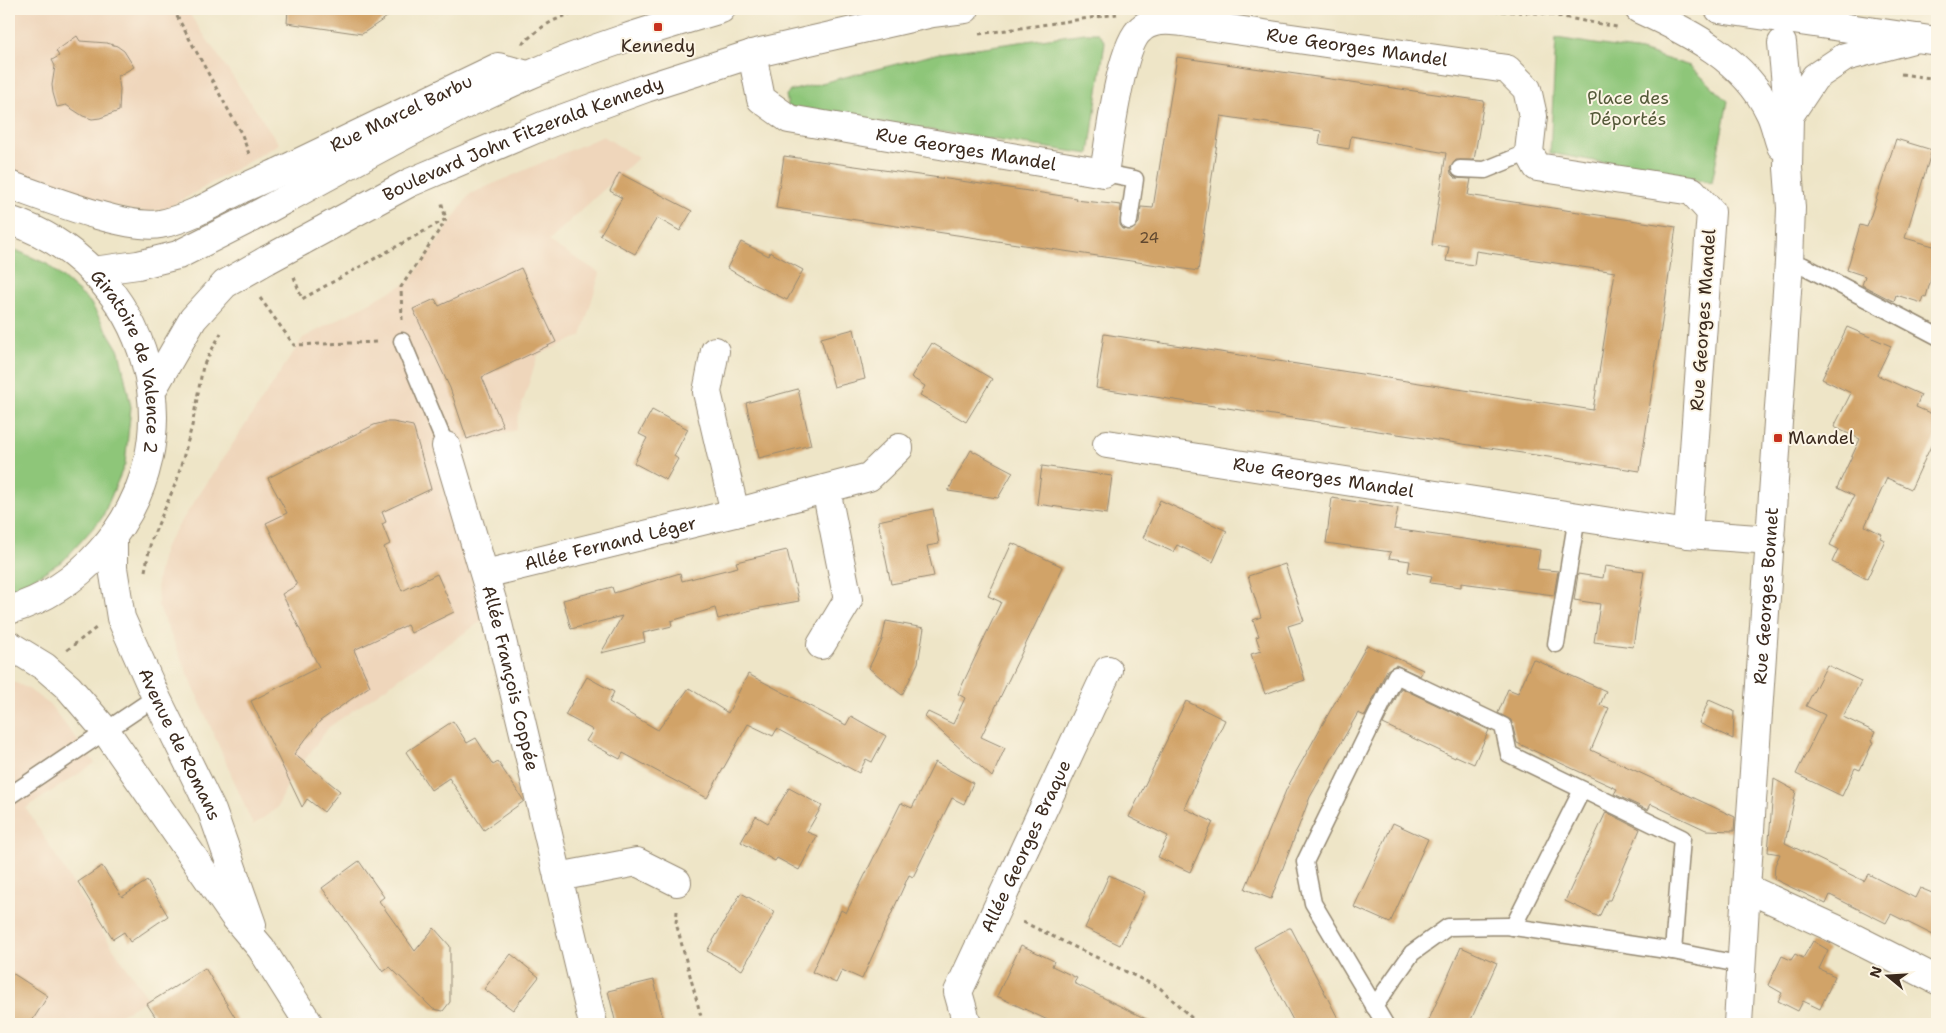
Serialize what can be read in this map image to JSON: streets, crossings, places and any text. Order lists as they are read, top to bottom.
{
  "streets": {
    "street": [
      "Rue Georges Mandel",
      "Rue Marcel Barbu",
      "Boulevard John Fitzerald Kennedy",
      "Giratoire de Valence 2",
      "Allée Fernand Léger",
      "Rue Georges Bonnet",
      "Allée François Coppée",
      "Avenue de Romans",
      "Allée Georges Braque"
    ]
  },
  "crossings": [
    ["Rue Georges Mandel", "Boulevard John Fitzerald Kennedy"],
    ["Rue Georges Mandel", "Rue Georges Bonnet"],
    ["Boulevard John Fitzerald Kennedy", "Giratoire de Valence 2"],
    ["Giratoire de Valence 2", "Avenue de Romans"],
    ["Allée Fernand Léger", "Allée François Coppée"]
  ],
  "parks": ["Place des Déportés"],
  "places": {
    "transit": ["Kennedy", "Mandel"]
  },
  "house_numbers": ["24"],
  "north": "left"
}
